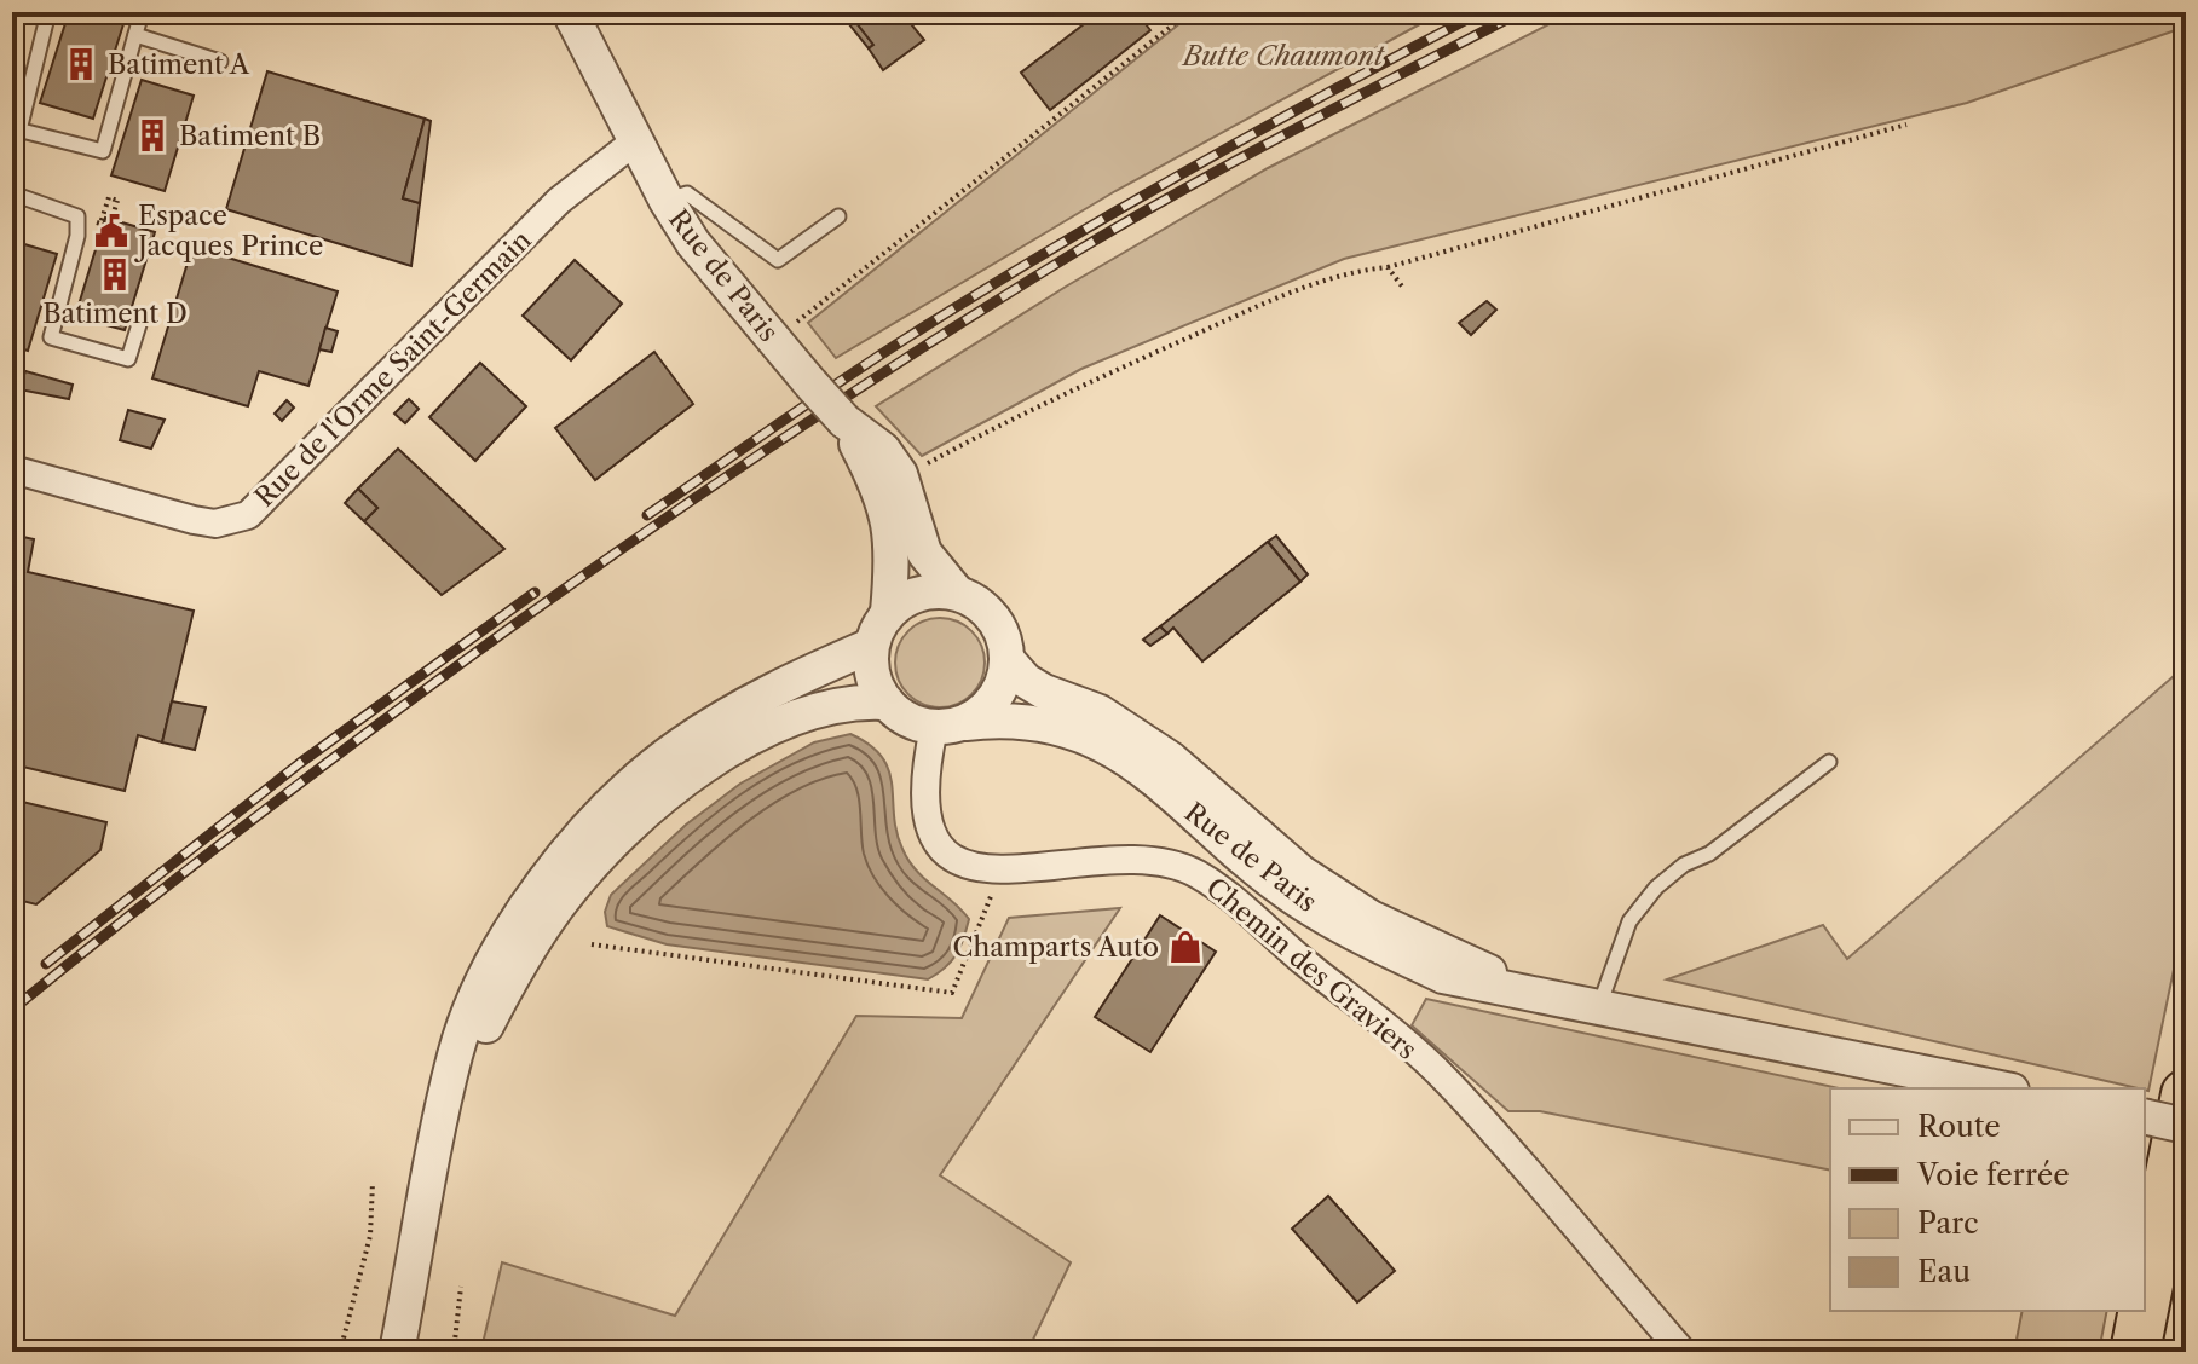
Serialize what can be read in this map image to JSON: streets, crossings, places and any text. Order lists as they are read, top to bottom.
{
  "streets": {
    "street": ["Rue de Paris", "Rue de l'Orme Saint-Germain", "Chemin des Graviers"]
  },
  "crossings": [
    ["Rue de Paris", "Rue de l'Orme Saint-Germain"],
    ["Rue de Paris", "Chemin des Graviers"]
  ],
  "parks": ["Butte Chaumont"],
  "places": {
    "building": ["Batiment A", "Batiment B", "Batiment D"],
    "public building": ["Espace Jacques Prince"],
    "shop": ["Champarts Auto"]
  },
  "legend": [
    "Route",
    "Voie ferrée",
    "Parc",
    "Eau"
  ]
}
